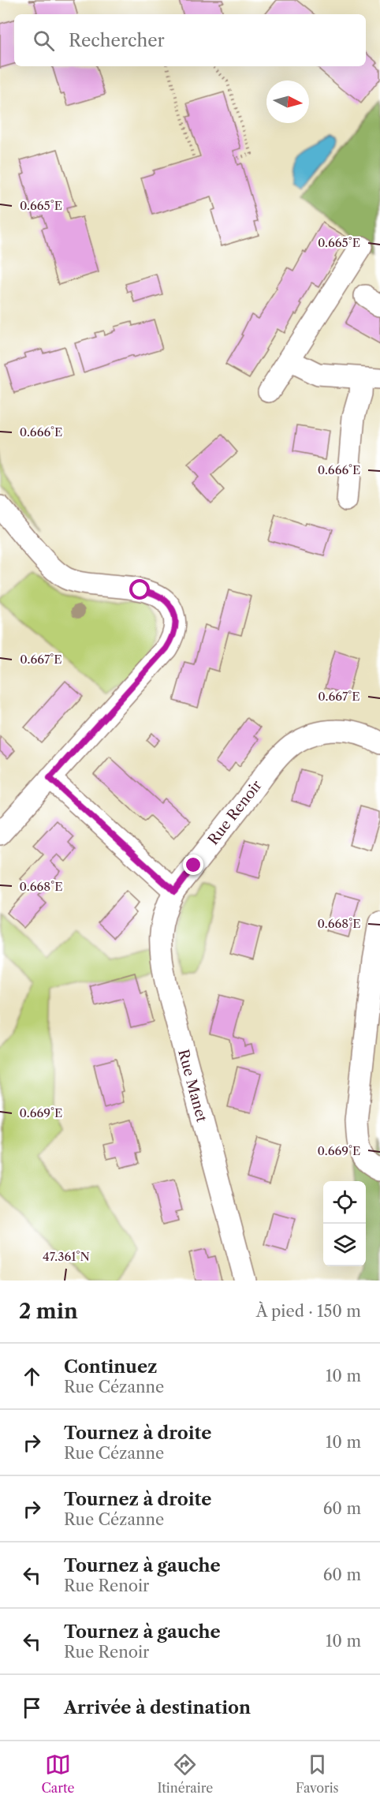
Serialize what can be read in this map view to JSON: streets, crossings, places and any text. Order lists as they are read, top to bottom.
{
  "streets": {
    "street": ["Rue Renoir", "Rue Manet"]
  },
  "crossings": [
    ["Rue Renoir", "Rue Manet"]
  ],
  "north": "right",
  "page": {
    "search": "Rechercher",
    "heading": ["2 min", "À pied · 150 m"],
    "list": [
      ["Continuez", "Rue Cézanne", "10 m"],
      ["Tournez à droite", "Rue Cézanne", "10 m"],
      ["Tournez à droite", "Rue Cézanne", "60 m"],
      ["Tournez à gauche", "Rue Renoir", "60 m"],
      ["Tournez à gauche", "Rue Renoir", "10 m"],
      "Arrivée à destination"
    ],
    "nav": ["Carte", "Itinéraire", "Favoris"]
  },
  "coordinates": [
    "0.665°E",
    "0.666°E",
    "0.667°E",
    "0.668°E",
    "0.669°E",
    "47.361°N"
  ]
}
